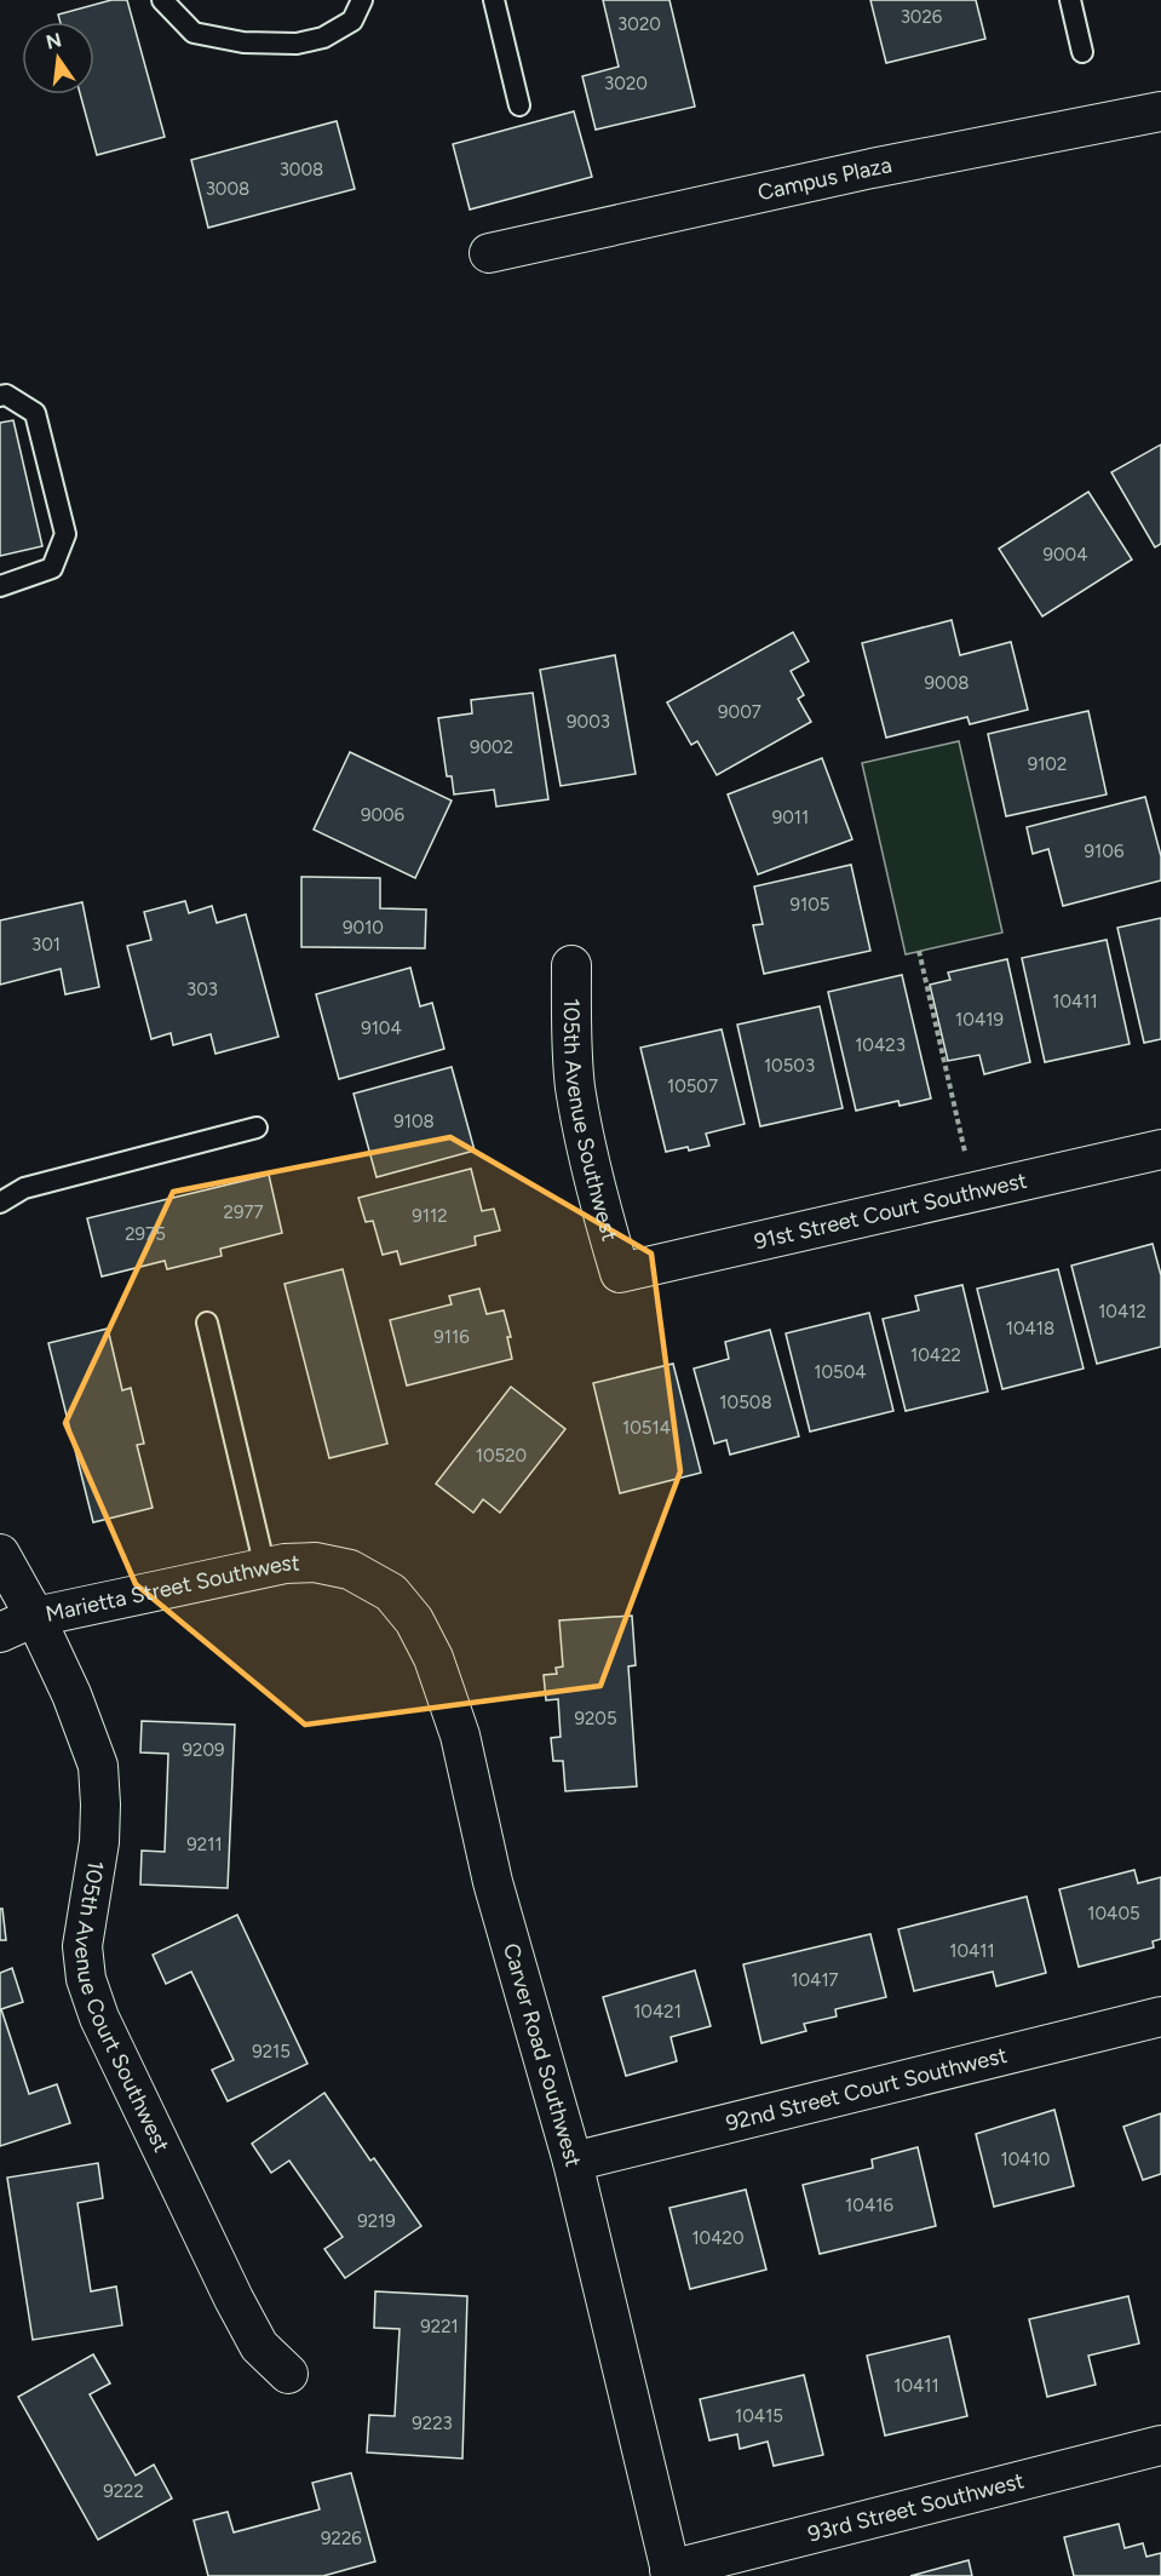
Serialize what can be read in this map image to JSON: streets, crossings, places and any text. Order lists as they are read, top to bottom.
{
  "streets": {
    "street": [
      "Campus Plaza",
      "105th Avenue Southwest",
      "91st Street Court Southwest",
      "Marietta Street Southwest",
      "105th Avenue Court Southwest",
      "Carver Road Southwest",
      "92nd Street Court Southwest",
      "93rd Street Southwest"
    ]
  },
  "crossings": [
    ["105th Avenue Southwest", "91st Street Court Southwest"],
    ["Marietta Street Southwest", "105th Avenue Court Southwest"],
    ["Marietta Street Southwest", "Carver Road Southwest"],
    ["Carver Road Southwest", "92nd Street Court Southwest"],
    ["Carver Road Southwest", "93rd Street Southwest"]
  ],
  "house_numbers": [
    "3026",
    "3020",
    "3020",
    "3008",
    "3008",
    "9004",
    "9008",
    "9007",
    "9003",
    "9002",
    "9102",
    "9006",
    "9011",
    "9106",
    "9105",
    "9010",
    "301",
    "303",
    "10411",
    "10419",
    "9104",
    "10423",
    "10503",
    "10507",
    "9108",
    "2977",
    "9112",
    "2975",
    "10412",
    "10418",
    "9116",
    "10422",
    "10504",
    "10508",
    "10514",
    "10520",
    "9205",
    "9209",
    "9211",
    "10405",
    "10411",
    "10417",
    "10421",
    "9215",
    "10410",
    "10416",
    "9219",
    "10420",
    "9221",
    "10411",
    "10415",
    "9223",
    "9222",
    "9226"
  ],
  "north": "top"
}
